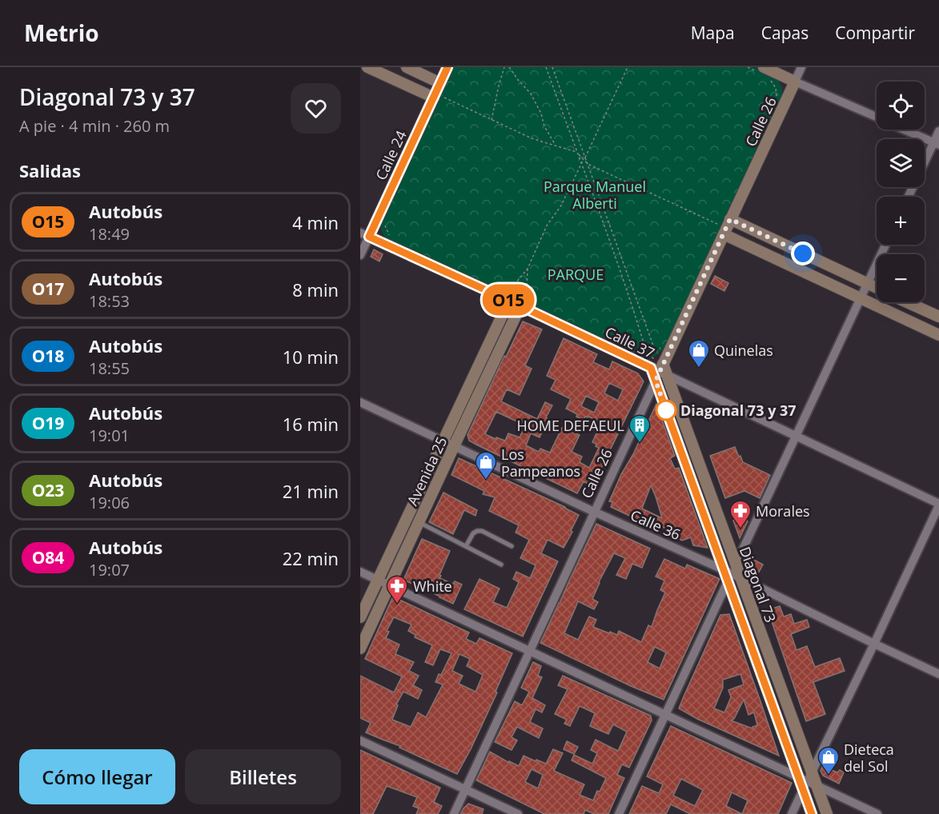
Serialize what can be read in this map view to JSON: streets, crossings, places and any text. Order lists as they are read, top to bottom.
{
  "streets": {
    "main road": [
      "Calle 26",
      "Calle 24",
      "Calle 37",
      "Avenida 25",
      "Diagonal 73"
    ],
    "street": ["Calle 36"]
  },
  "crossings": [
    ["Calle 26", "Calle 37"],
    ["Calle 26", "Calle 36"],
    ["Calle 26", "Diagonal 73"],
    ["Calle 24", "Calle 37"],
    ["Calle 37", "Avenida 25"],
    ["Calle 37", "Diagonal 73"],
    ["Avenida 25", "Calle 36"],
    ["Calle 36", "Diagonal 73"]
  ],
  "parks": ["Parque Manuel Alberti", "PARQUE"],
  "places": {
    "shop": ["Quinelas", "Los Pampeanos", "Dieteca del Sol"],
    "other": ["Diagonal 73 y 37"],
    "building": ["HOME DEFAEUL"],
    "pharmacy": ["Morales", "White"]
  },
  "lines": ["bus line O15"],
  "page": {
    "header": "Metrio",
    "nav": ["Mapa", "Capas", "Compartir"],
    "heading": [
      ["Diagonal 73 y 37", "A pie · 4 min · 260 m"],
      "Salidas"
    ],
    "on_map": "O15",
    "map_buttons": ["+", "−"],
    "list": [
      {
        "mark": "O15",
        "name": "Autobús",
        "note": "18:49",
        "value": "4 min"
      },
      {
        "mark": "O17",
        "name": "Autobús",
        "note": "18:53",
        "value": "8 min"
      },
      {
        "mark": "O18",
        "name": "Autobús",
        "note": "18:55",
        "value": "10 min"
      },
      {
        "mark": "O19",
        "name": "Autobús",
        "note": "19:01",
        "value": "16 min"
      },
      {
        "mark": "O23",
        "name": "Autobús",
        "note": "19:06",
        "value": "21 min"
      },
      {
        "mark": "O84",
        "name": "Autobús",
        "note": "19:07",
        "value": "22 min"
      }
    ],
    "buttons": ["Cómo llegar", "Billetes"]
  }
}
